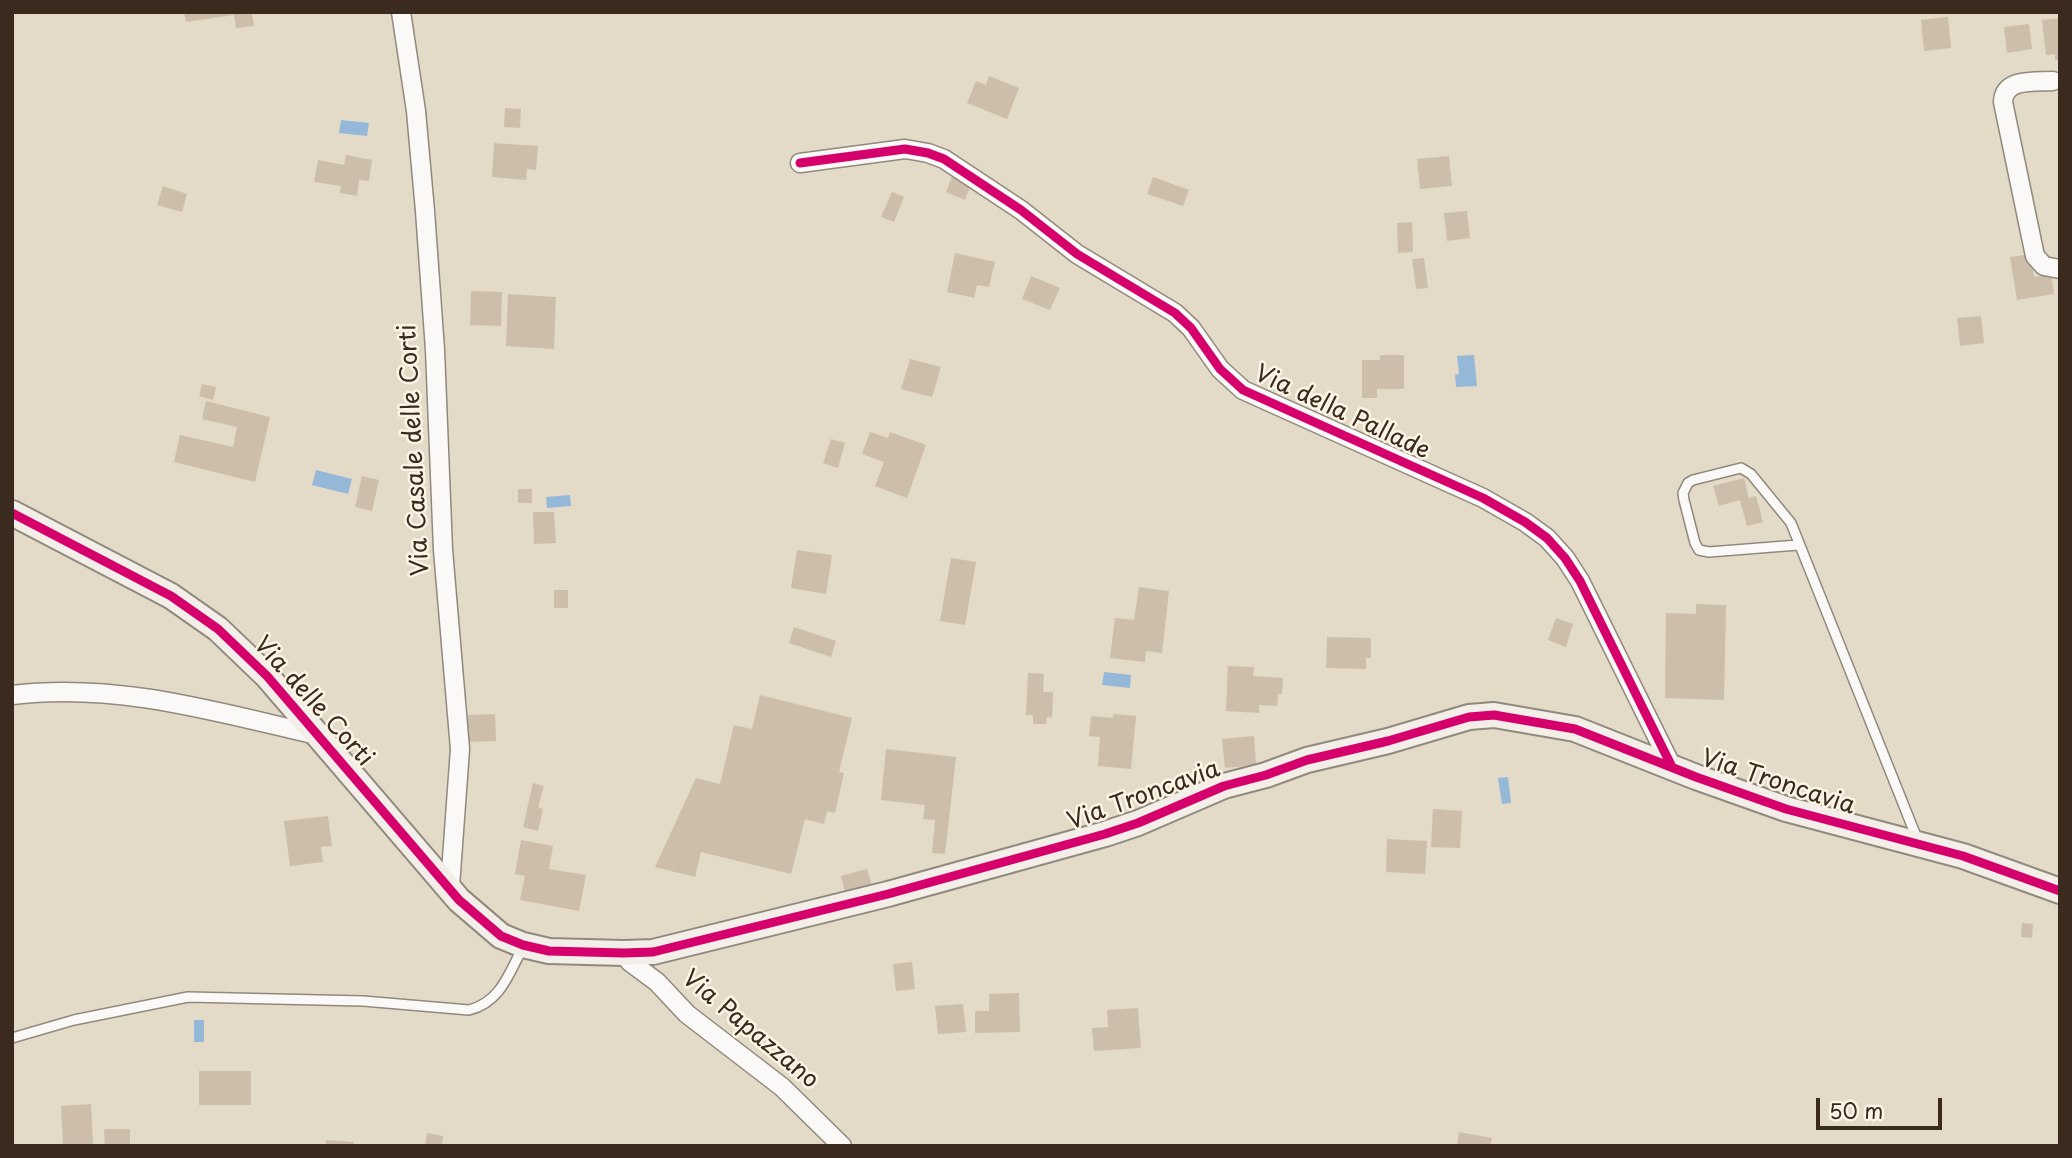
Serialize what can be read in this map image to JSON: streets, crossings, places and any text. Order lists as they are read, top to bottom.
{
  "streets": {
    "street": [
      "Via della Pallade",
      "Via Casale delle Corti",
      "Via delle Corti",
      "Via Troncavia",
      "Via Papazzano"
    ]
  },
  "crossings": [
    ["Via della Pallade", "Via Troncavia"],
    ["Via Casale delle Corti", "Via delle Corti"],
    ["Via Casale delle Corti", "Via Troncavia"],
    ["Via delle Corti", "Via Troncavia"],
    ["Via Troncavia", "Via Papazzano"]
  ],
  "scale_bar": "50 m"
}
